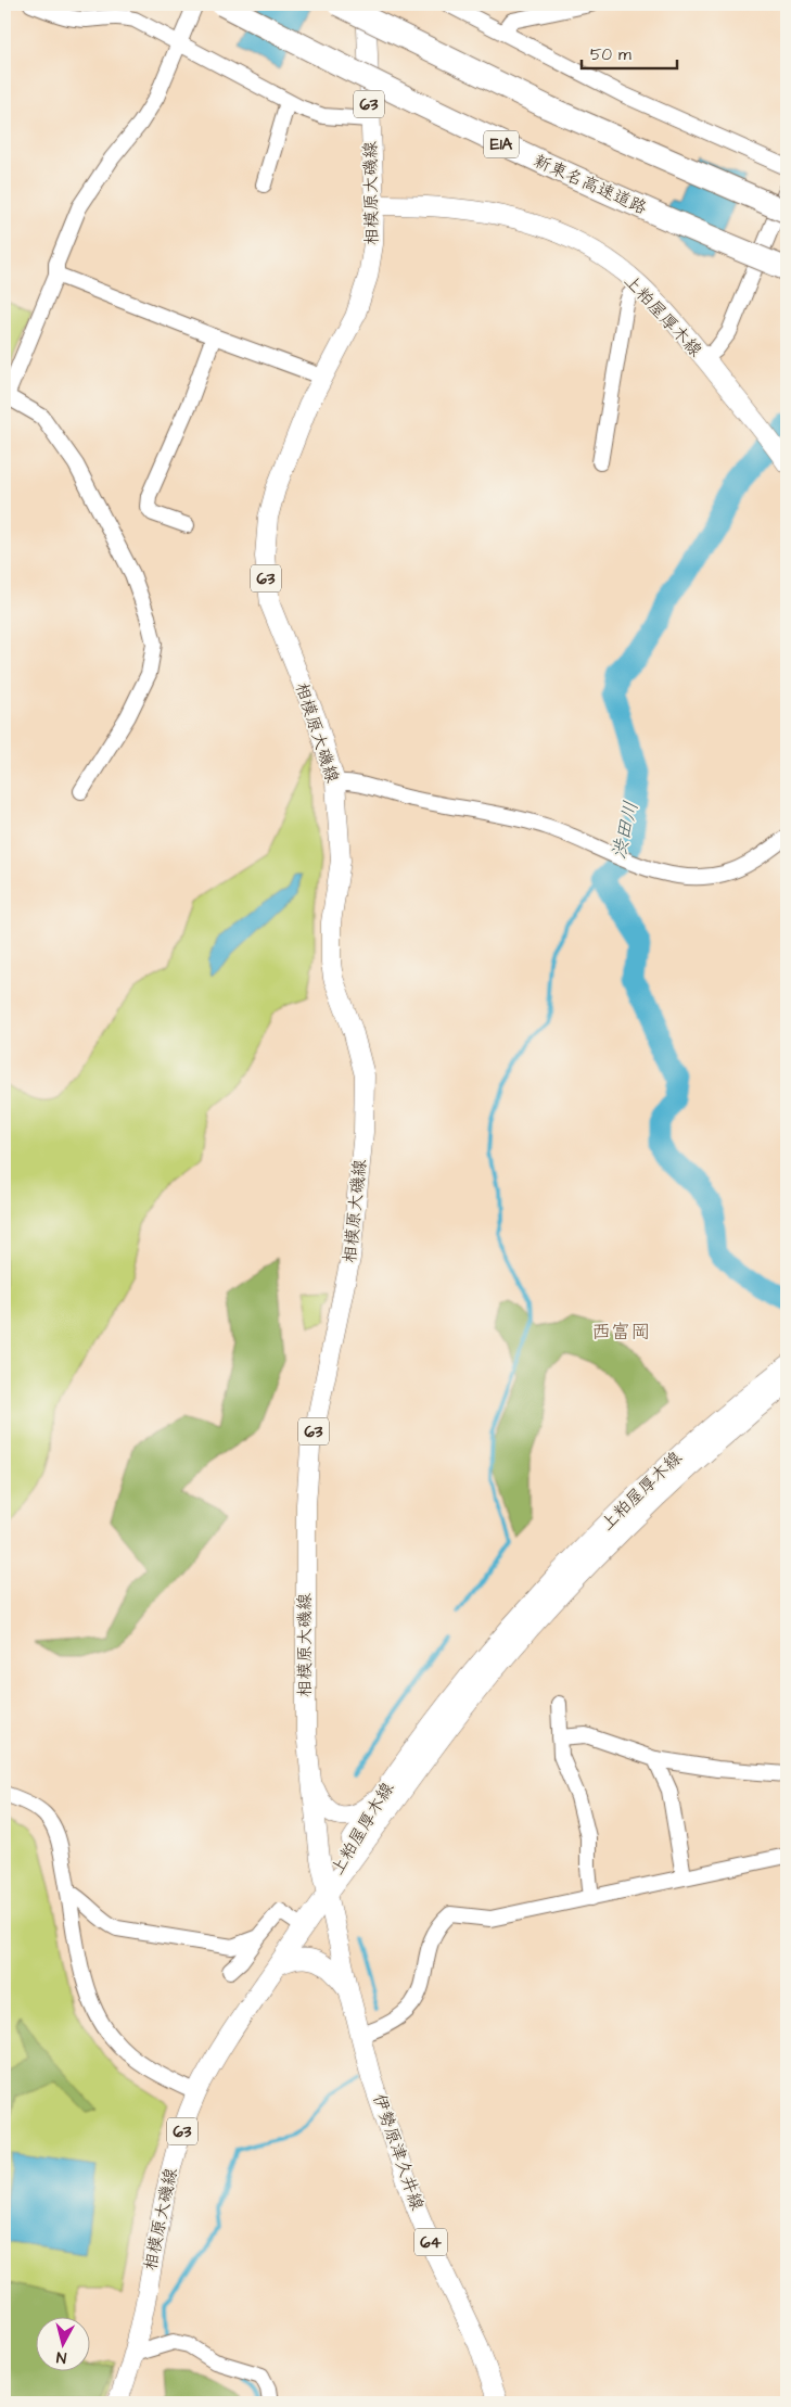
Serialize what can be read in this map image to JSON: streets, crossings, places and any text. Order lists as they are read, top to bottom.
{
  "streets": {
    "highway": ["E1A", "新東名高速道路"],
    "main road": [
      "63",
      "相模原大磯線",
      "上粕屋厚木線",
      "伊勢原津久井線",
      "64"
    ]
  },
  "crossings": [
    ["相模原大磯線", "上粕屋厚木線"],
    ["相模原大磯線", "伊勢原津久井線"],
    ["上粕屋厚木線", "伊勢原津久井線"]
  ],
  "districts": ["西富岡"],
  "water": ["渋田川"],
  "scale_bar": "50 m",
  "north": "bottom"
}
